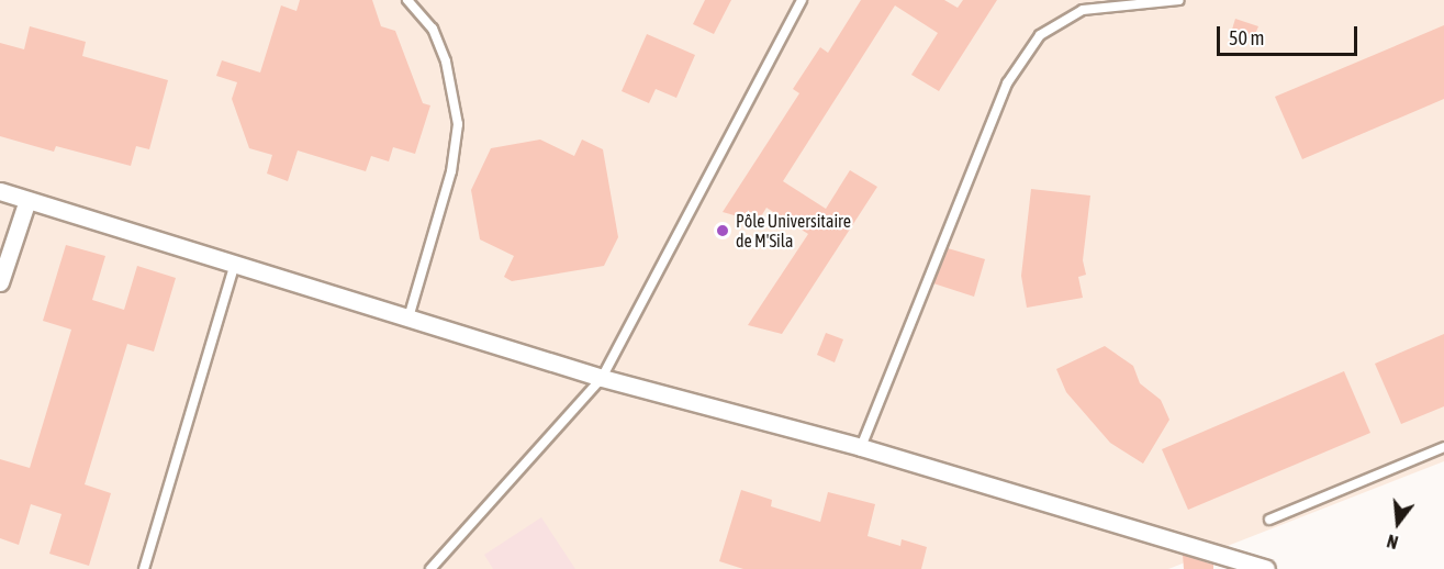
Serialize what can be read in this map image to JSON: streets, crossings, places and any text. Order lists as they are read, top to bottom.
{
  "places": ["Pôle Universitaire de M'Sila"],
  "scale_bar": "50 m",
  "north": "bottom"
}
